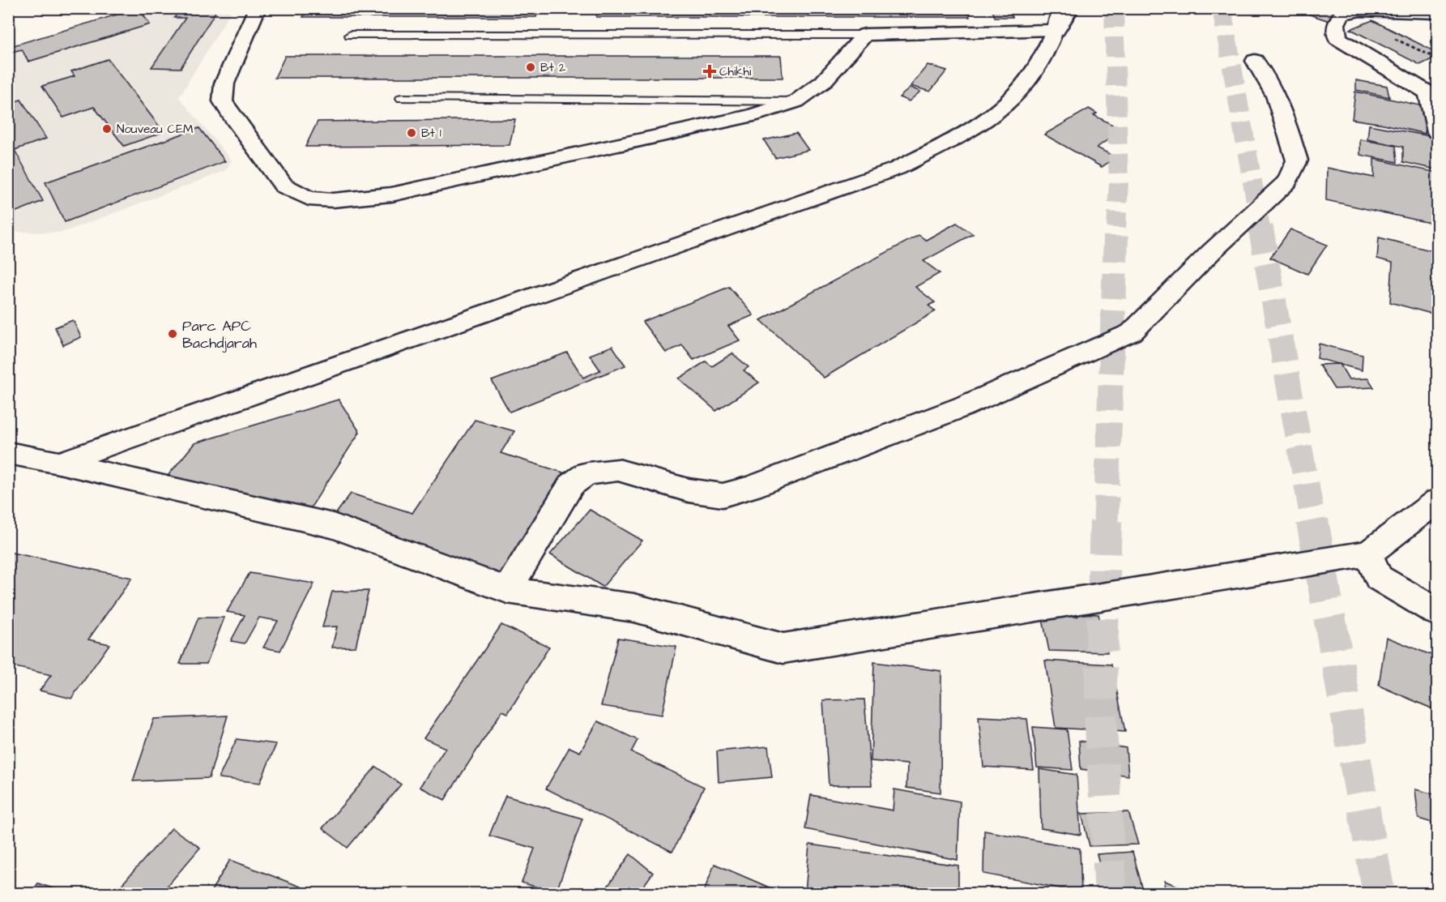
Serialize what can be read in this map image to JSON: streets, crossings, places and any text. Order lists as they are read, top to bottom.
{
  "places": {
    "other": [
      "Bt 2",
      "Nouveau CEM",
      "Bt 1",
      "Parc APC Bachdjarah"
    ],
    "health": ["Chikhi"]
  }
}
